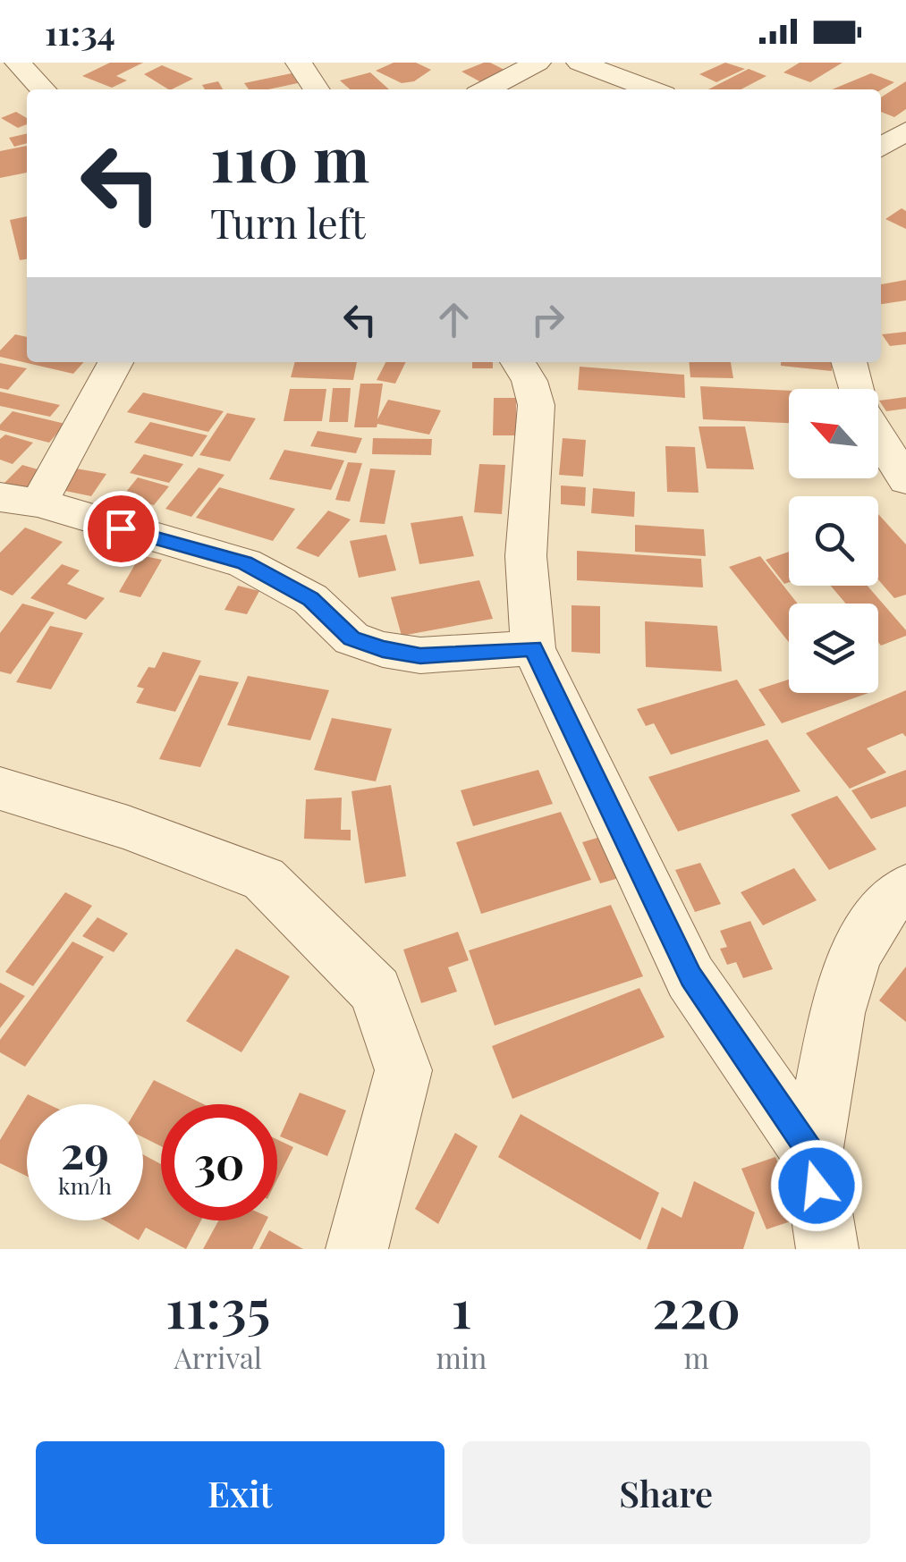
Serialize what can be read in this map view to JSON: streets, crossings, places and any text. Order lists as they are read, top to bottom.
{
  "north": "top left",
  "page": {
    "status": "11:34",
    "turn": ["110 m", "Turn left"],
    "speed": "29 km/h",
    "limit": "30",
    "eta": [
      "11:35",
      "Arrival",
      "1",
      "min",
      "220",
      "m"
    ],
    "buttons": ["Exit", "Share"]
  }
}
